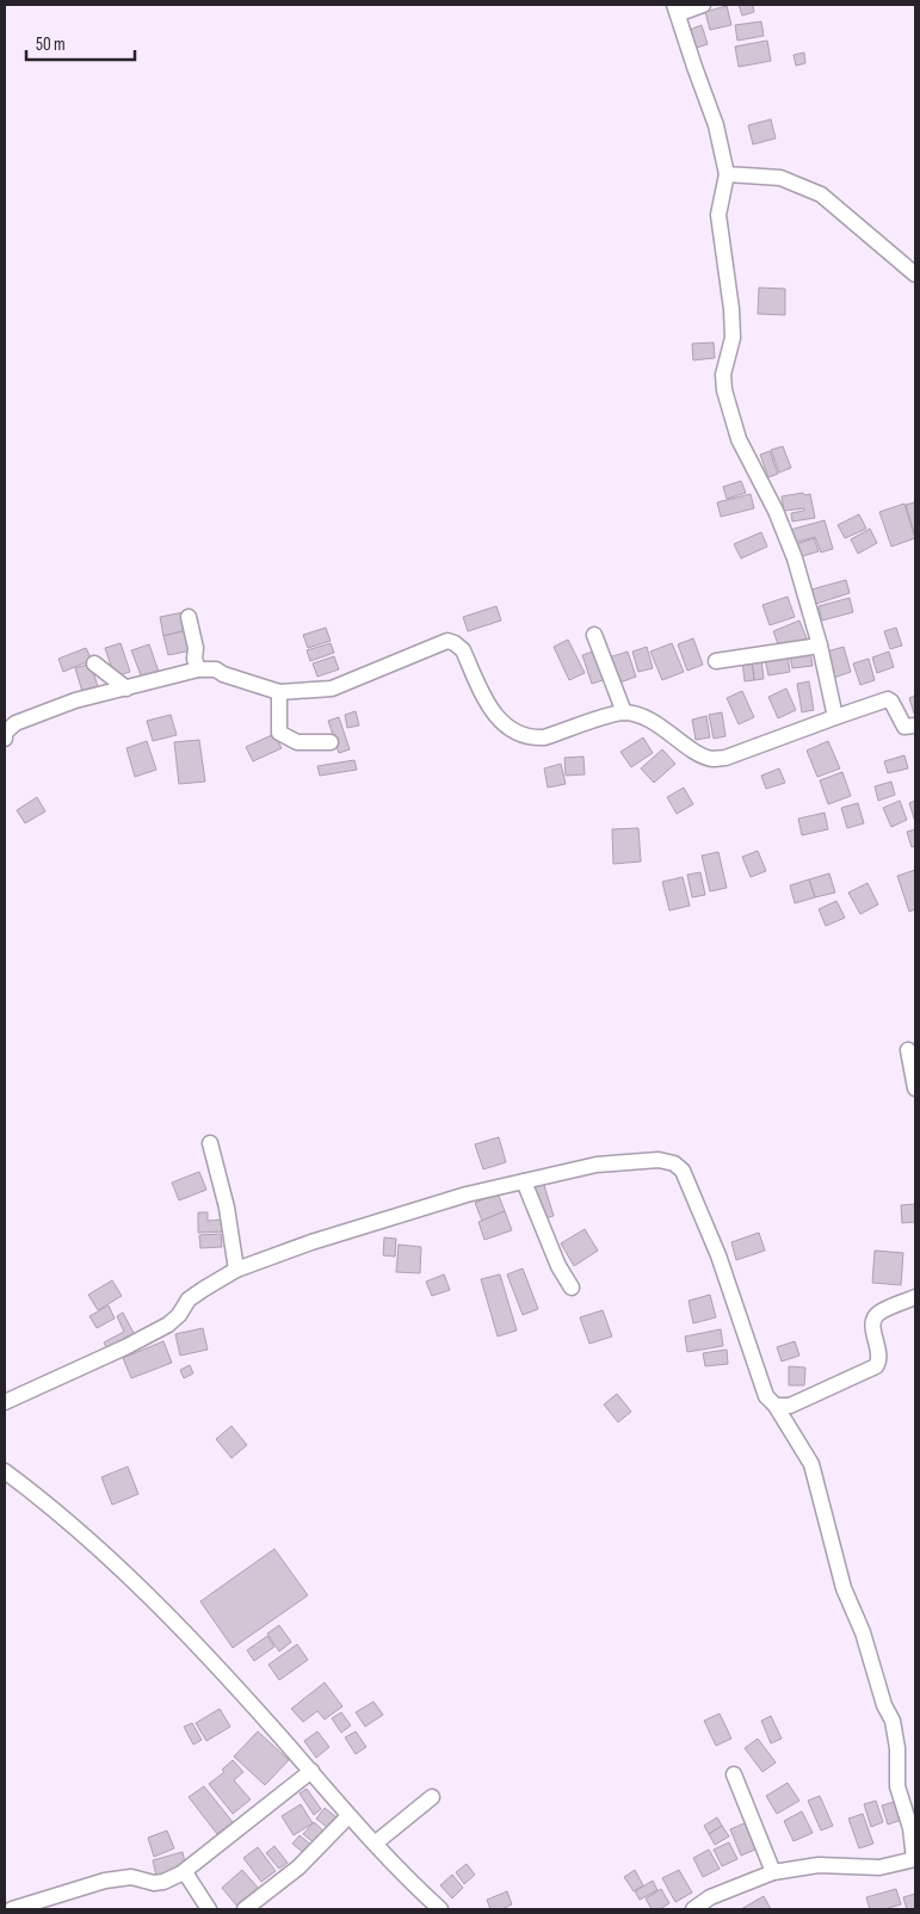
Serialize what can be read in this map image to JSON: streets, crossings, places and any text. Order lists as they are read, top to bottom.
{
  "scale_bar": "50 m"
}
